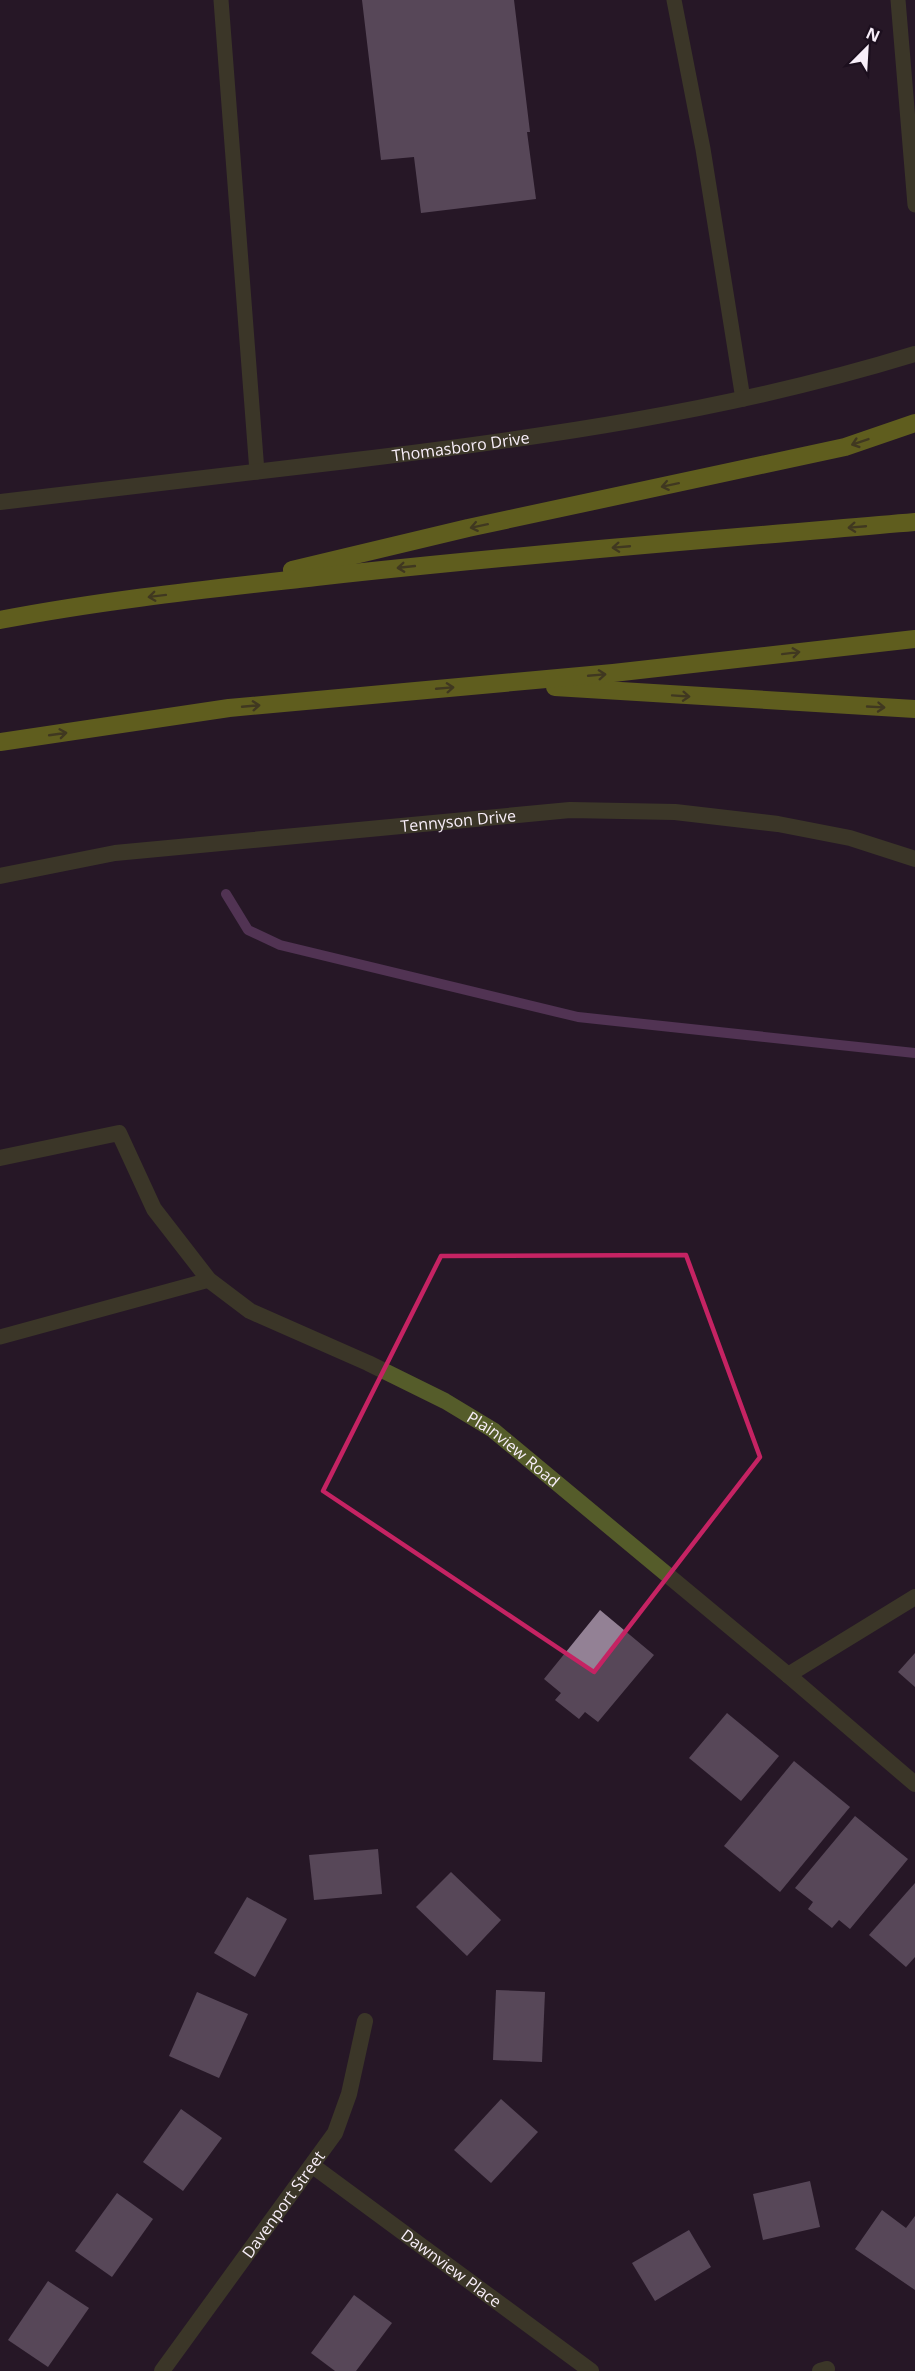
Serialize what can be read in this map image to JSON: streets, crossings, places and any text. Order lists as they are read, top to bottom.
{
  "streets": {
    "street": [
      "Thomasboro Drive",
      "Tennyson Drive",
      "Plainview Road",
      "Davenport Street",
      "Dawnview Place"
    ]
  },
  "crossings": [
    ["Davenport Street", "Dawnview Place"]
  ],
  "north": "top right"
}
